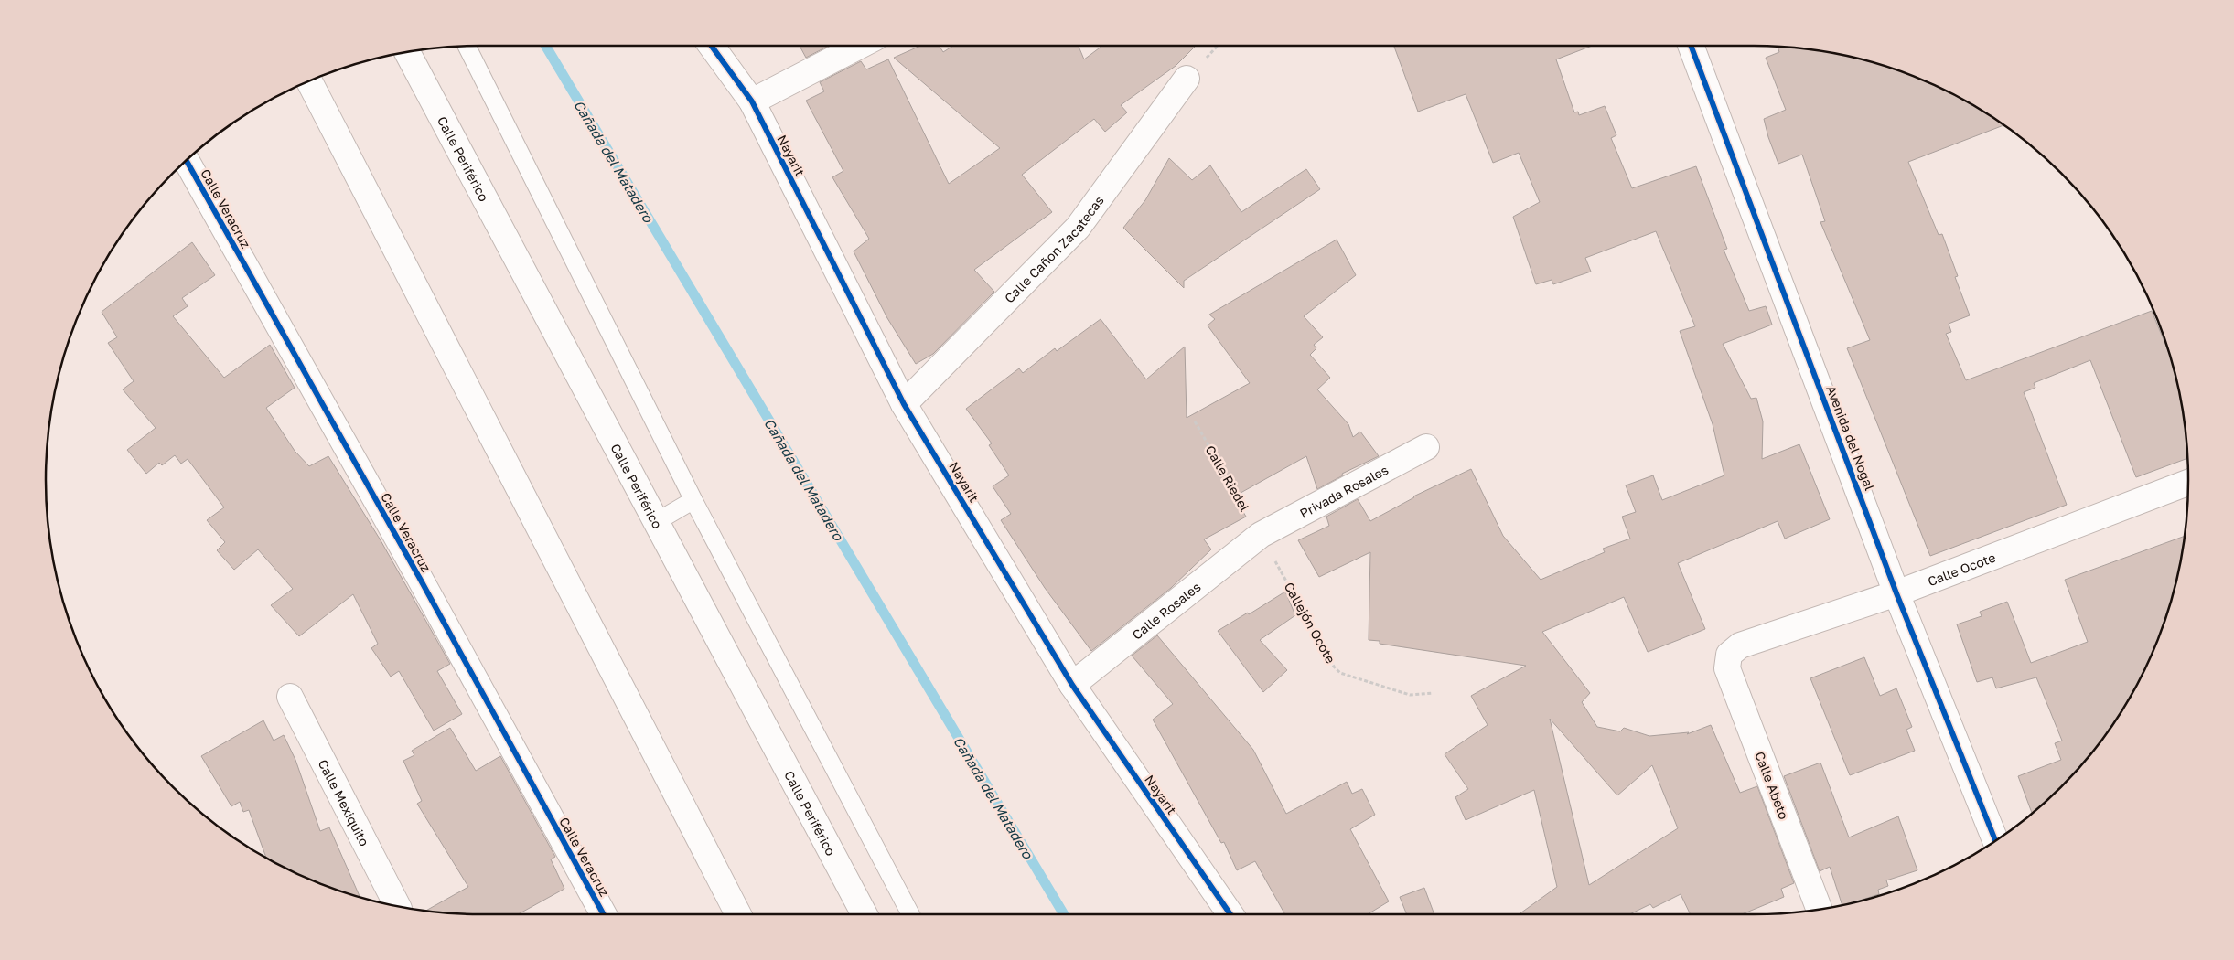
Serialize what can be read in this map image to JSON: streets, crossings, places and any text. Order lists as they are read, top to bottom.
{
  "streets": {
    "main road": [
      "Nayarit",
      "Calle Periférico",
      "Calle Veracruz",
      "Calle Cañon Zacatecas",
      "Avenida del Nogal",
      "Privada Rosales",
      "Calle Ocote",
      "Calle Rosales",
      "Calle Abeto",
      "Calle Mexiquito"
    ],
    "path": ["Calle Riedel", "Callejón Ocote"]
  },
  "crossings": [
    ["Nayarit", "Calle Cañon Zacatecas"],
    ["Nayarit", "Calle Rosales"],
    ["Avenida del Nogal", "Calle Ocote"],
    ["Calle Riedel", "Privada Rosales"],
    ["Calle Riedel", "Calle Rosales"],
    ["Calle Riedel", "Callejón Ocote"],
    ["Privada Rosales", "Calle Rosales"],
    ["Privada Rosales", "Callejón Ocote"],
    ["Calle Ocote", "Calle Abeto"],
    ["Calle Rosales", "Callejón Ocote"]
  ],
  "water": ["Cañada del Matadero"]
}
